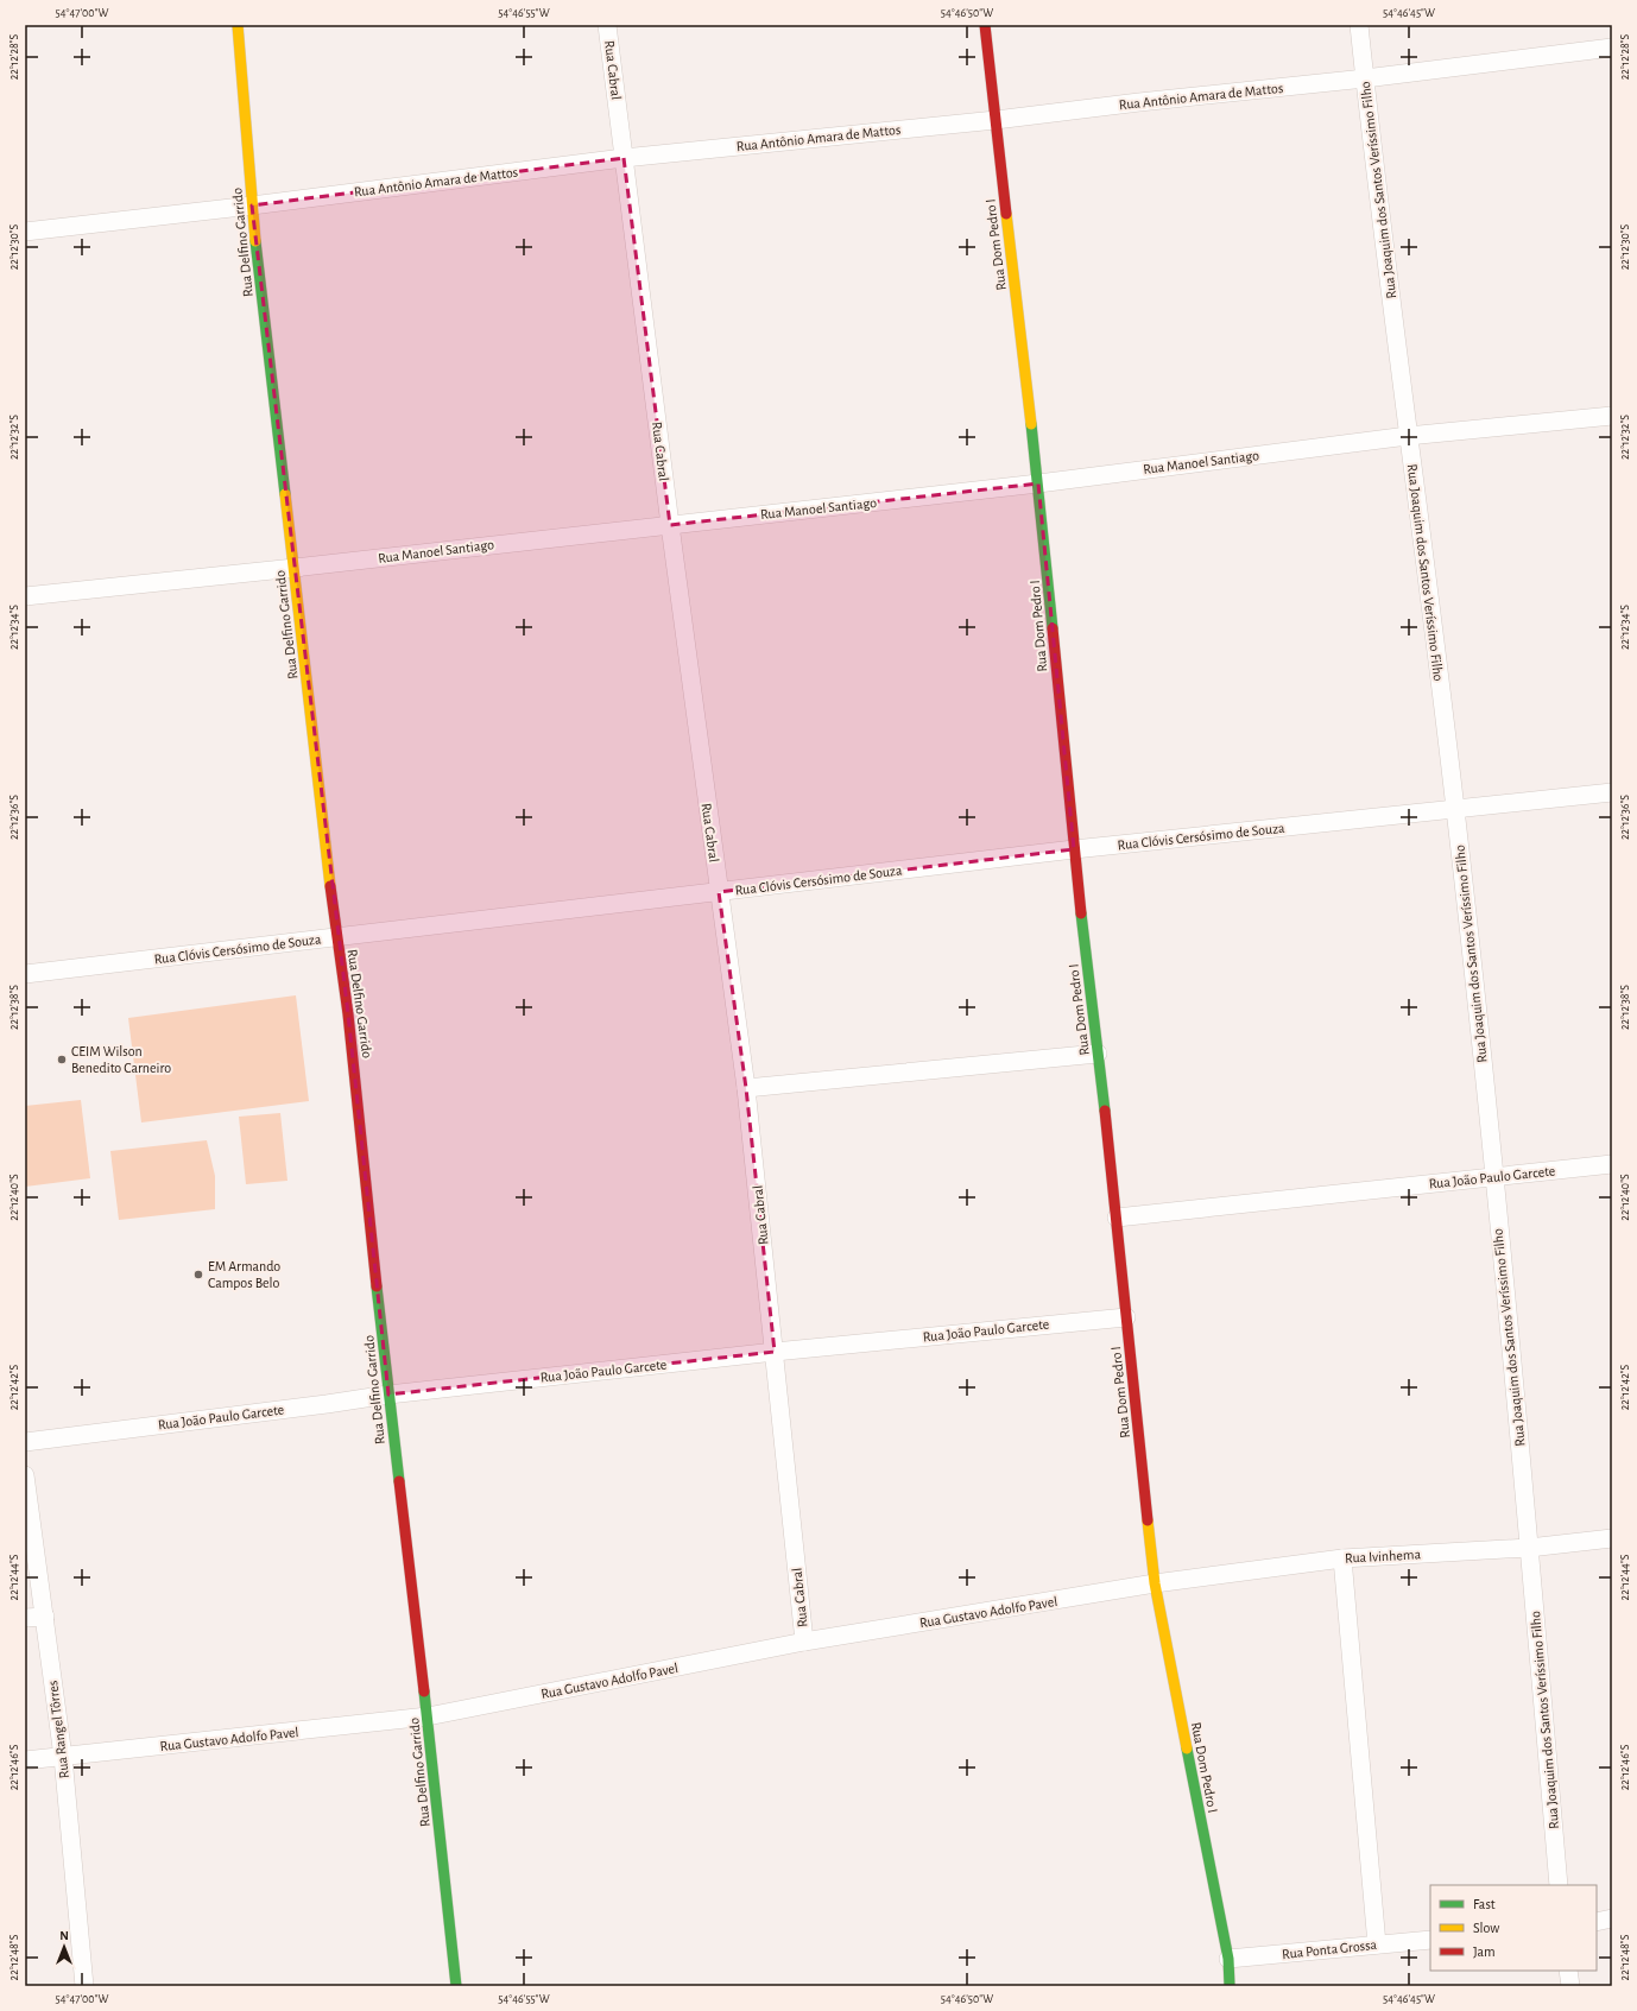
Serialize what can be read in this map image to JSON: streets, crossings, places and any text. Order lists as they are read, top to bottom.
{
  "streets": {
    "street": [
      "Rua Cabral",
      "Rua Antônio Amara de Mattos",
      "Rua Joaquim dos Santos Veríssimo Filho",
      "Rua Delfino Garrido",
      "Rua Dom Pedro I",
      "Rua Manoel Santiago",
      "Rua Clóvis Cersósimo de Souza",
      "Rua João Paulo Garcete",
      "Rua Ivinhema",
      "Rua Gustavo Adolfo Pavel",
      "Rua Rangel Tôrres",
      "Rua Ponta Grossa"
    ]
  },
  "crossings": [
    ["Rua Cabral", "Rua Antônio Amara de Mattos"],
    ["Rua Cabral", "Rua Manoel Santiago"],
    ["Rua Cabral", "Rua Clóvis Cersósimo de Souza"],
    ["Rua Cabral", "Rua João Paulo Garcete"],
    ["Rua Cabral", "Rua Gustavo Adolfo Pavel"],
    ["Rua Antônio Amara de Mattos", "Rua Joaquim dos Santos Veríssimo Filho"],
    ["Rua Antônio Amara de Mattos", "Rua Delfino Garrido"],
    ["Rua Antônio Amara de Mattos", "Rua Dom Pedro I"],
    ["Rua Joaquim dos Santos Veríssimo Filho", "Rua Manoel Santiago"],
    ["Rua Joaquim dos Santos Veríssimo Filho", "Rua Clóvis Cersósimo de Souza"],
    ["Rua Joaquim dos Santos Veríssimo Filho", "Rua João Paulo Garcete"],
    ["Rua Joaquim dos Santos Veríssimo Filho", "Rua Ivinhema"],
    ["Rua Delfino Garrido", "Rua Manoel Santiago"],
    ["Rua Delfino Garrido", "Rua Clóvis Cersósimo de Souza"],
    ["Rua Delfino Garrido", "Rua João Paulo Garcete"],
    ["Rua Delfino Garrido", "Rua Gustavo Adolfo Pavel"],
    ["Rua Dom Pedro I", "Rua Manoel Santiago"],
    ["Rua Dom Pedro I", "Rua Clóvis Cersósimo de Souza"],
    ["Rua Dom Pedro I", "Rua João Paulo Garcete"],
    ["Rua Dom Pedro I", "Rua Ivinhema"],
    ["Rua Dom Pedro I", "Rua Gustavo Adolfo Pavel"],
    ["Rua Dom Pedro I", "Rua Ponta Grossa"],
    ["Rua Ivinhema", "Rua Gustavo Adolfo Pavel"],
    ["Rua Gustavo Adolfo Pavel", "Rua Rangel Tôrres"]
  ],
  "places": ["CEIM Wilson Benedito Carneiro", "EM Armando Campos Belo"],
  "legend": ["Fast", "Slow", "Jam"],
  "north": "top",
  "coordinates": [
    "54°47'00\"W",
    "54°46'55\"W",
    "54°46'50\"W",
    "54°46'45\"W",
    "22°12'28\"S",
    "22°12'30\"S",
    "22°12'32\"S",
    "22°12'34\"S",
    "22°12'36\"S",
    "22°12'38\"S",
    "22°12'40\"S",
    "22°12'42\"S",
    "22°12'44\"S",
    "22°12'46\"S",
    "22°12'48\"S"
  ]
}
